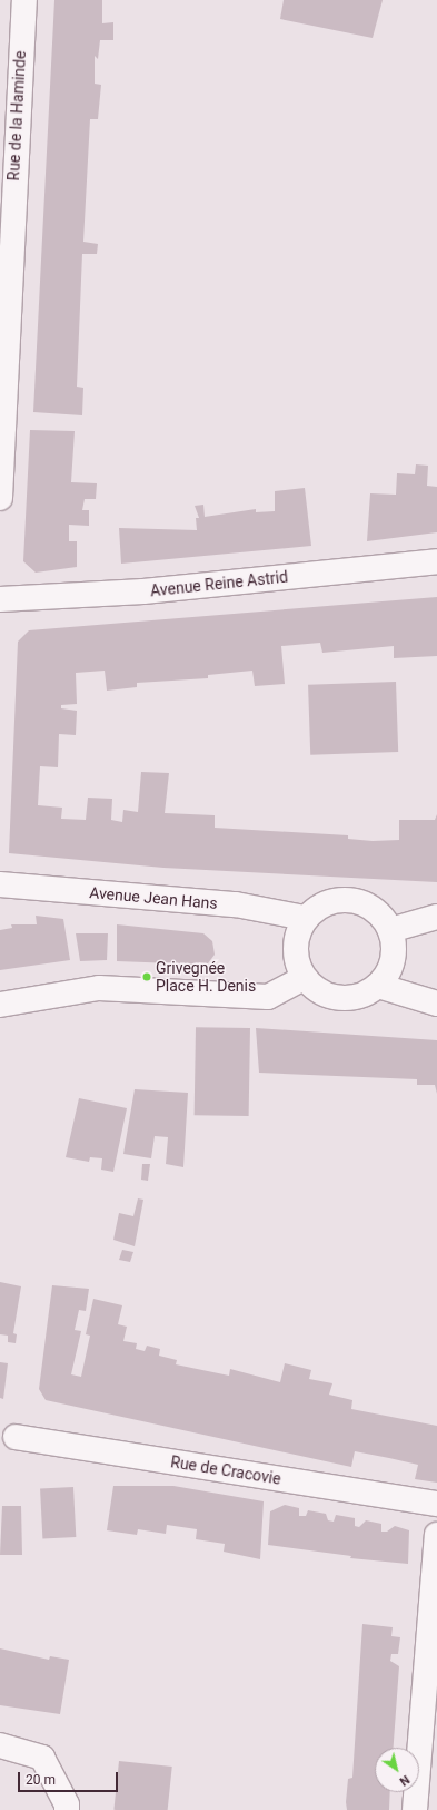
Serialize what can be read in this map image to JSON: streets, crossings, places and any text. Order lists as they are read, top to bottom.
{
  "streets": {
    "street": [
      "Rue de la Haminde",
      "Avenue Reine Astrid",
      "Avenue Jean Hans",
      "Rue de Cracovie"
    ]
  },
  "places": ["Grivegnée Place H. Denis"],
  "scale_bar": "20 m",
  "north": "bottom right"
}
